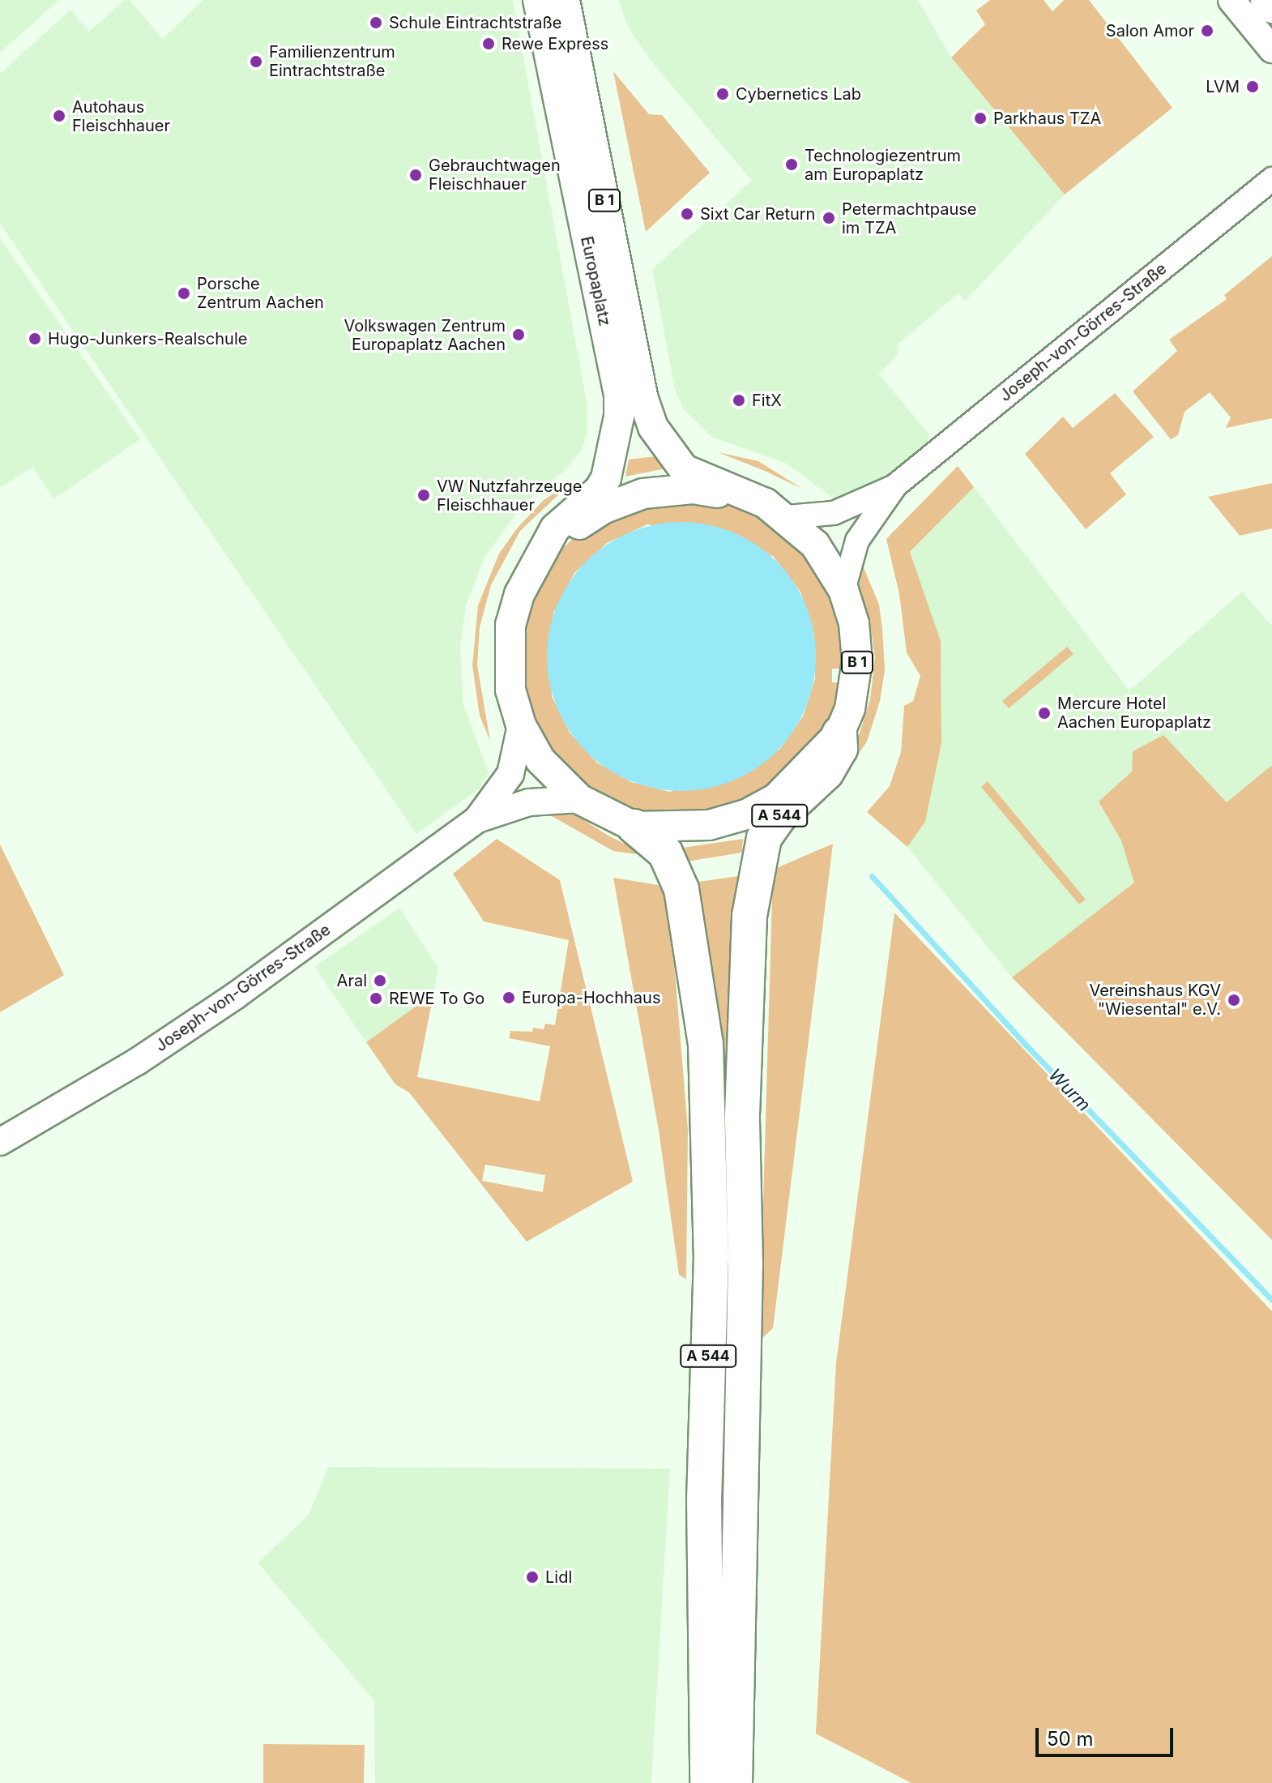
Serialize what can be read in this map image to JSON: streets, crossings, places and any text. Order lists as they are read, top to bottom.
{
  "streets": {
    "highway": ["A 544"],
    "main road": ["B 1", "Europaplatz", "Joseph-von-Görres-Straße"]
  },
  "crossings": [
    ["Europaplatz", "Joseph-von-Görres-Straße"],
    ["Europaplatz", "A 544"]
  ],
  "water": ["Wurm"],
  "places": [
    "Schule Eintrachtstraße",
    "Salon Amor",
    "Rewe Express",
    "Familienzentrum Eintrachtstraße",
    "LVM",
    "Cybernetics Lab",
    "Autohaus Fleischhauer",
    "Parkhaus TZA",
    "Technologiezentrum am Europaplatz",
    "Gebrauchtwagen Fleischhauer",
    "Sixt Car Return",
    "Petermachtpause im TZA",
    "Porsche Zentrum Aachen",
    "Volkswagen Zentrum Europaplatz Aachen",
    "Hugo-Junkers-Realschule",
    "FitX",
    "VW Nutzfahrzeuge Fleischhauer",
    "Mercure Hotel Aachen Europaplatz",
    "Aral",
    "Europa-Hochhaus",
    "REWE To Go",
    "Vereinshaus KGV \"Wiesental\" e.V.",
    "Lidl"
  ],
  "scale_bar": "50 m"
}
